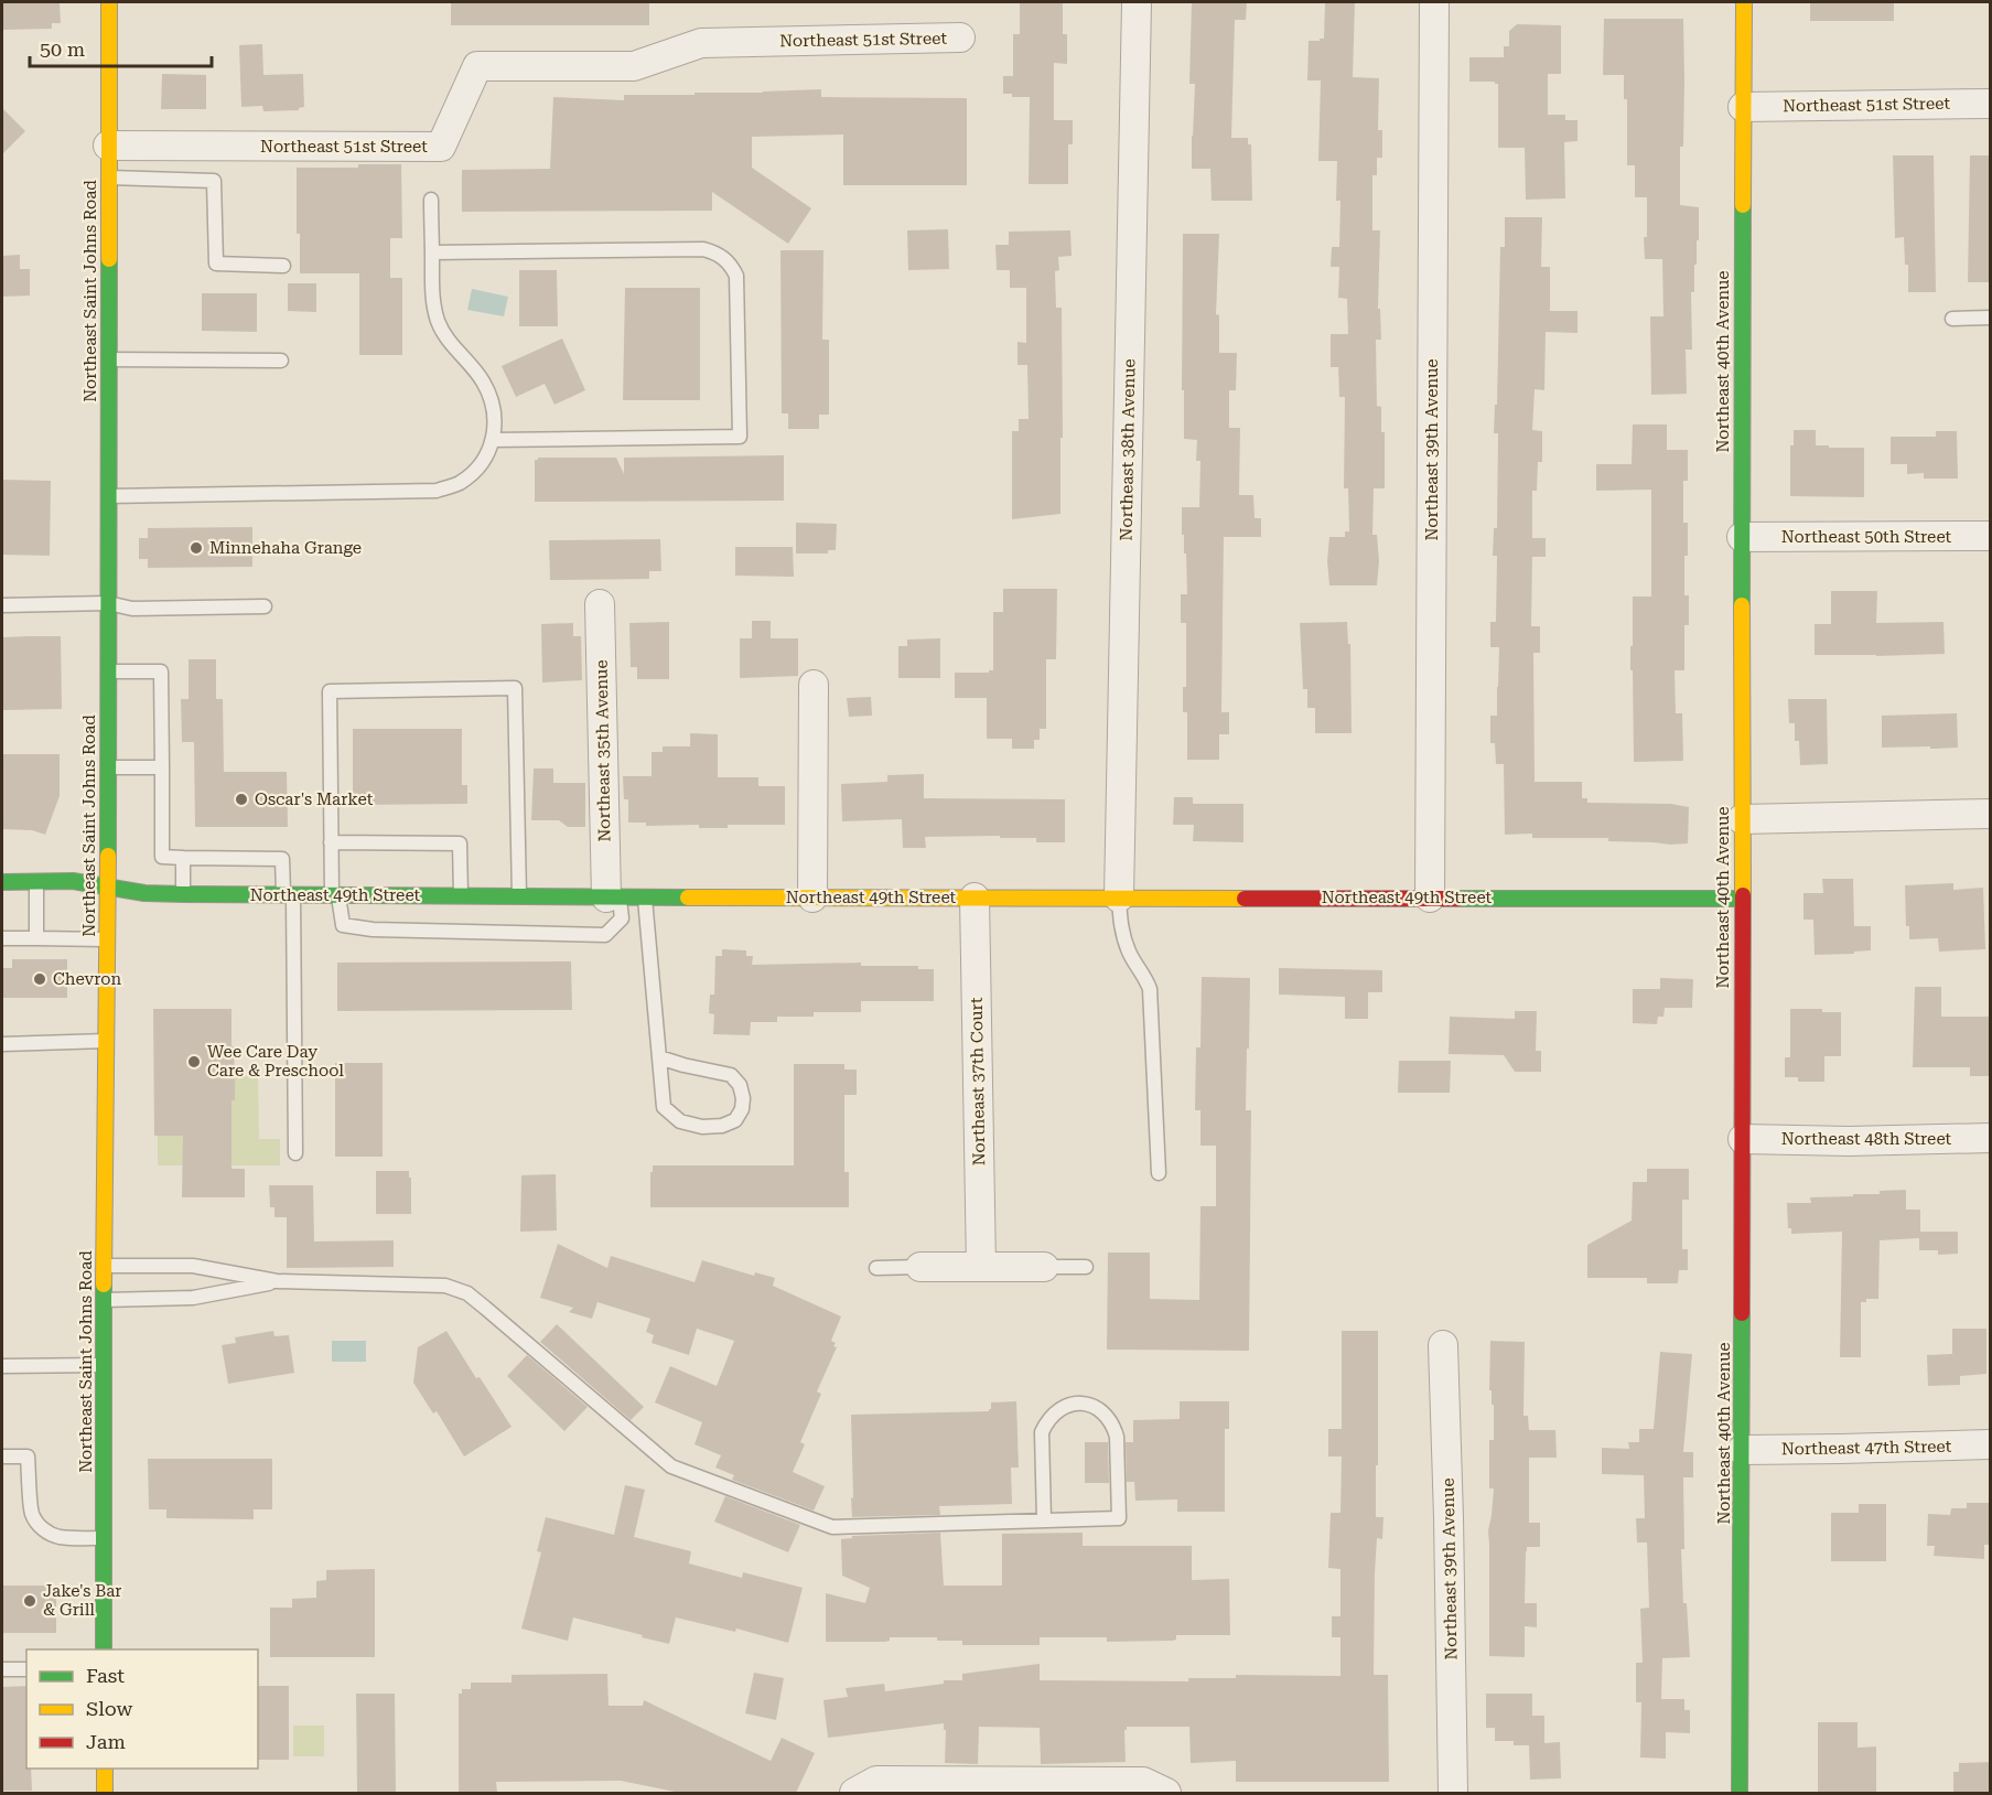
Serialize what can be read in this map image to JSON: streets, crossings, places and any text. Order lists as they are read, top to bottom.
{
  "streets": {
    "street": [
      "Northeast 51st Street",
      "Northeast Saint Johns Road",
      "Northeast 40th Avenue",
      "Northeast 38th Avenue",
      "Northeast 39th Avenue",
      "Northeast 50th Street",
      "Northeast 35th Avenue",
      "Northeast 49th Street",
      "Northeast 37th Court",
      "Northeast 48th Street",
      "Northeast 47th Street"
    ]
  },
  "crossings": [
    ["Northeast 51st Street", "Northeast Saint Johns Road"],
    ["Northeast 51st Street", "Northeast 40th Avenue"],
    ["Northeast Saint Johns Road", "Northeast 49th Street"],
    ["Northeast 40th Avenue", "Northeast 50th Street"],
    ["Northeast 40th Avenue", "Northeast 49th Street"],
    ["Northeast 40th Avenue", "Northeast 48th Street"],
    ["Northeast 40th Avenue", "Northeast 47th Street"],
    ["Northeast 38th Avenue", "Northeast 49th Street"],
    ["Northeast 39th Avenue", "Northeast 49th Street"],
    ["Northeast 35th Avenue", "Northeast 49th Street"],
    ["Northeast 49th Street", "Northeast 37th Court"]
  ],
  "places": [
    "Minnehaha Grange",
    "Oscar's Market",
    "Chevron",
    "Wee Care Day Care & Preschool",
    "Jake's Bar & Grill"
  ],
  "legend": ["Fast", "Slow", "Jam"],
  "scale_bar": "50 m"
}
